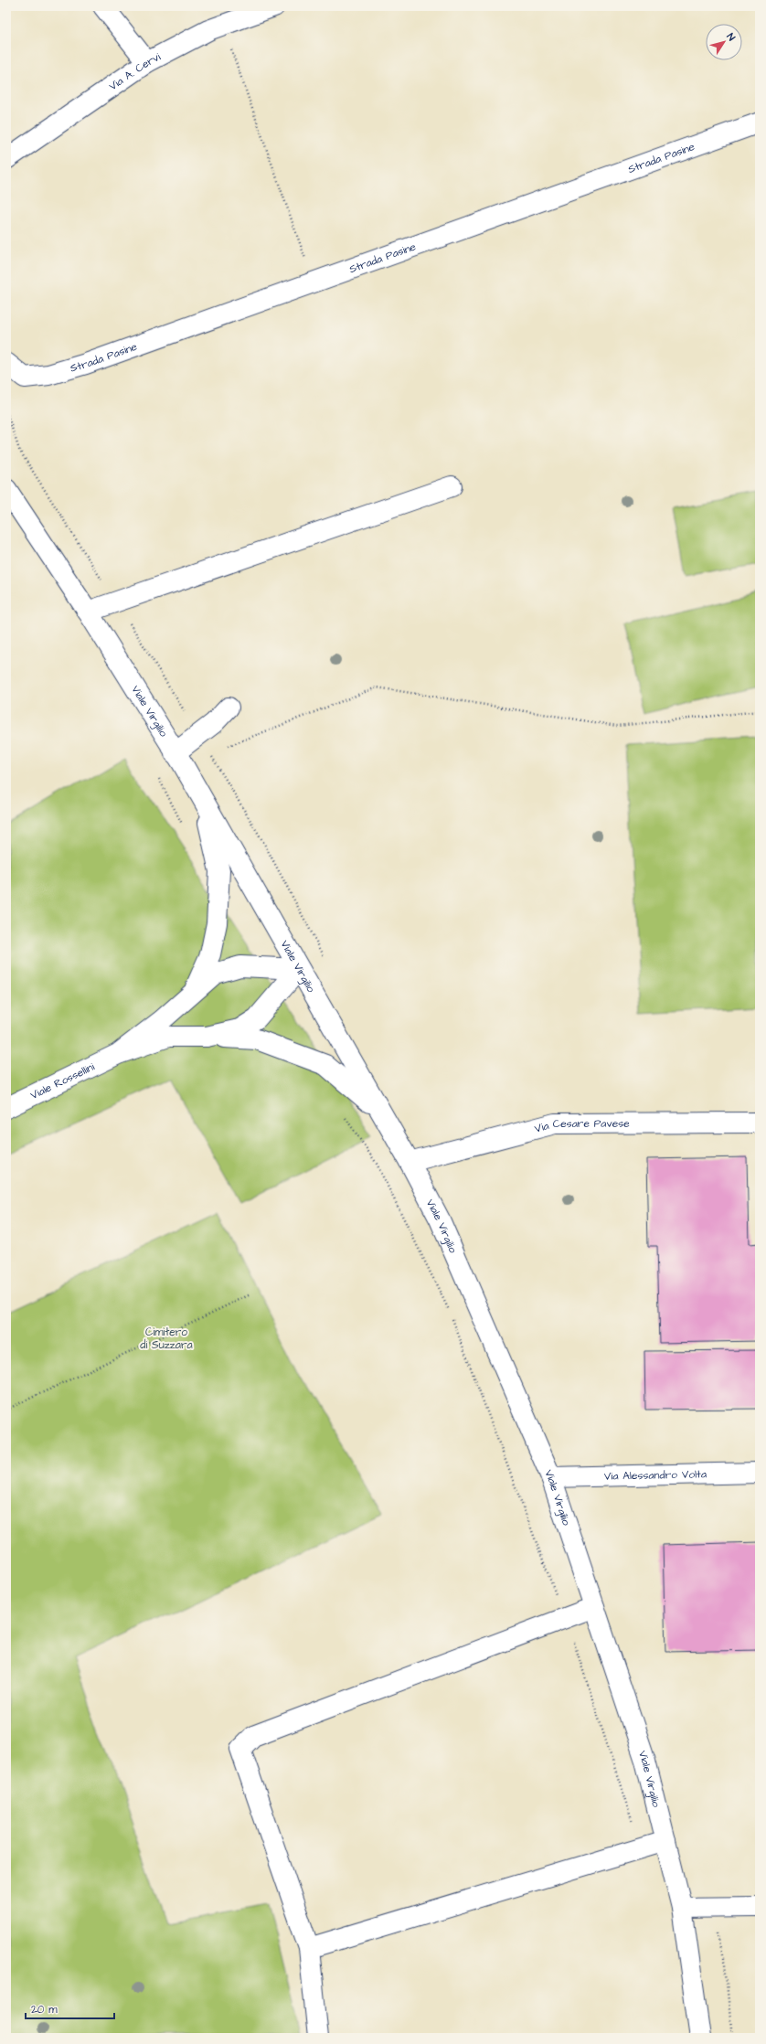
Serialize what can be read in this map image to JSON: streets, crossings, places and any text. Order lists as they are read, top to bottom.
{
  "streets": {
    "street": [
      "Via A. Cervi",
      "Strada Pasine",
      "Viale Virgilio",
      "Viale Rossellini",
      "Via Cesare Pavese",
      "Via Alessandro Volta"
    ]
  },
  "crossings": [
    ["Viale Virgilio", "Via Cesare Pavese"],
    ["Viale Virgilio", "Via Alessandro Volta"]
  ],
  "parks": ["Cimitero di Suzzara"],
  "scale_bar": "20 m",
  "north": "top right"
}
